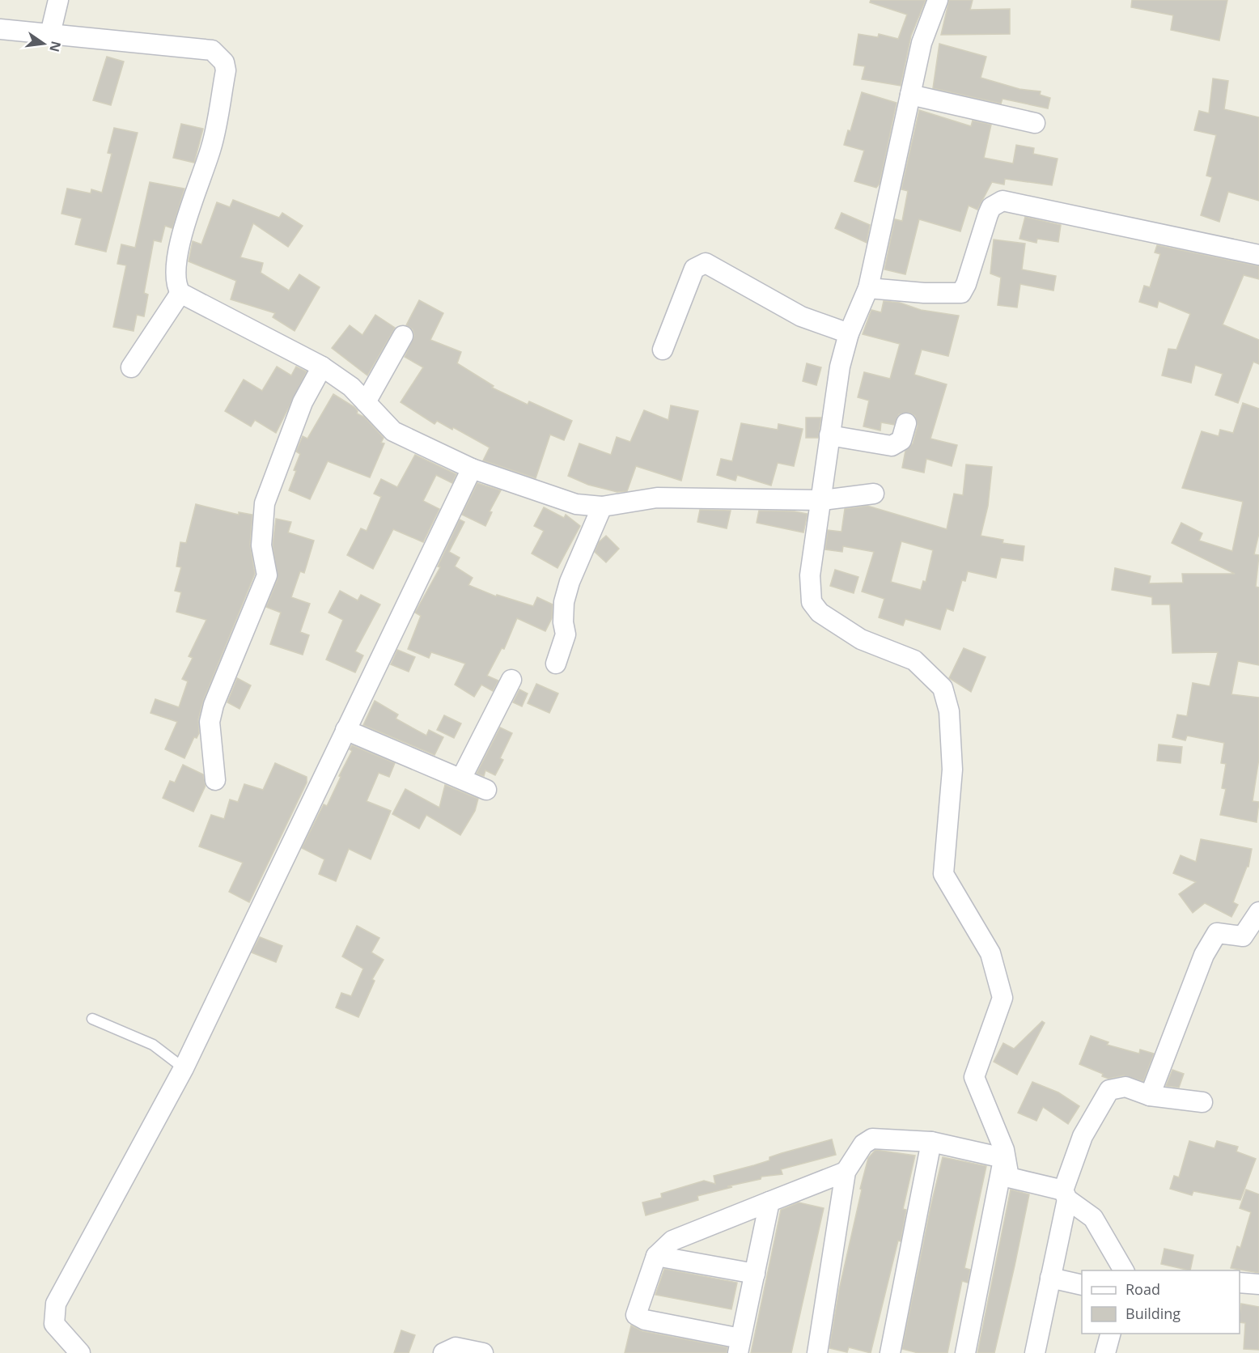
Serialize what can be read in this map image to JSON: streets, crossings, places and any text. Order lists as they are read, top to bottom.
{
  "legend": ["Road", "Building"],
  "north": "right"
}
